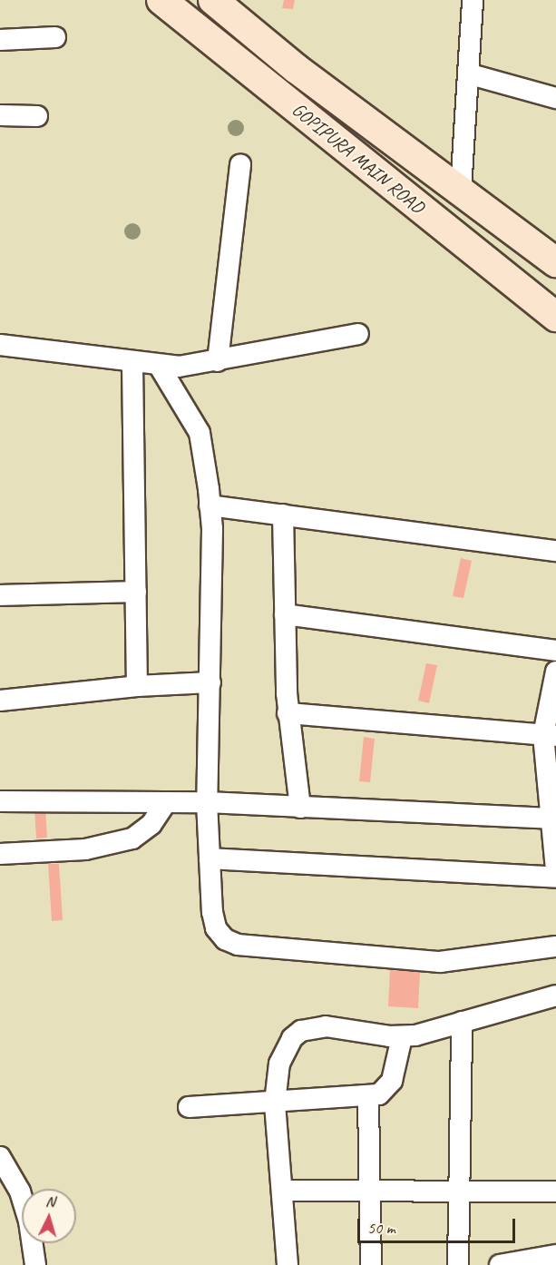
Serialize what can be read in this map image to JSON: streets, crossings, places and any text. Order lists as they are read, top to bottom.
{
  "streets": {
    "main road": ["GOPIPURA MAIN ROAD"]
  },
  "scale_bar": "50 m",
  "north": "top"
}
